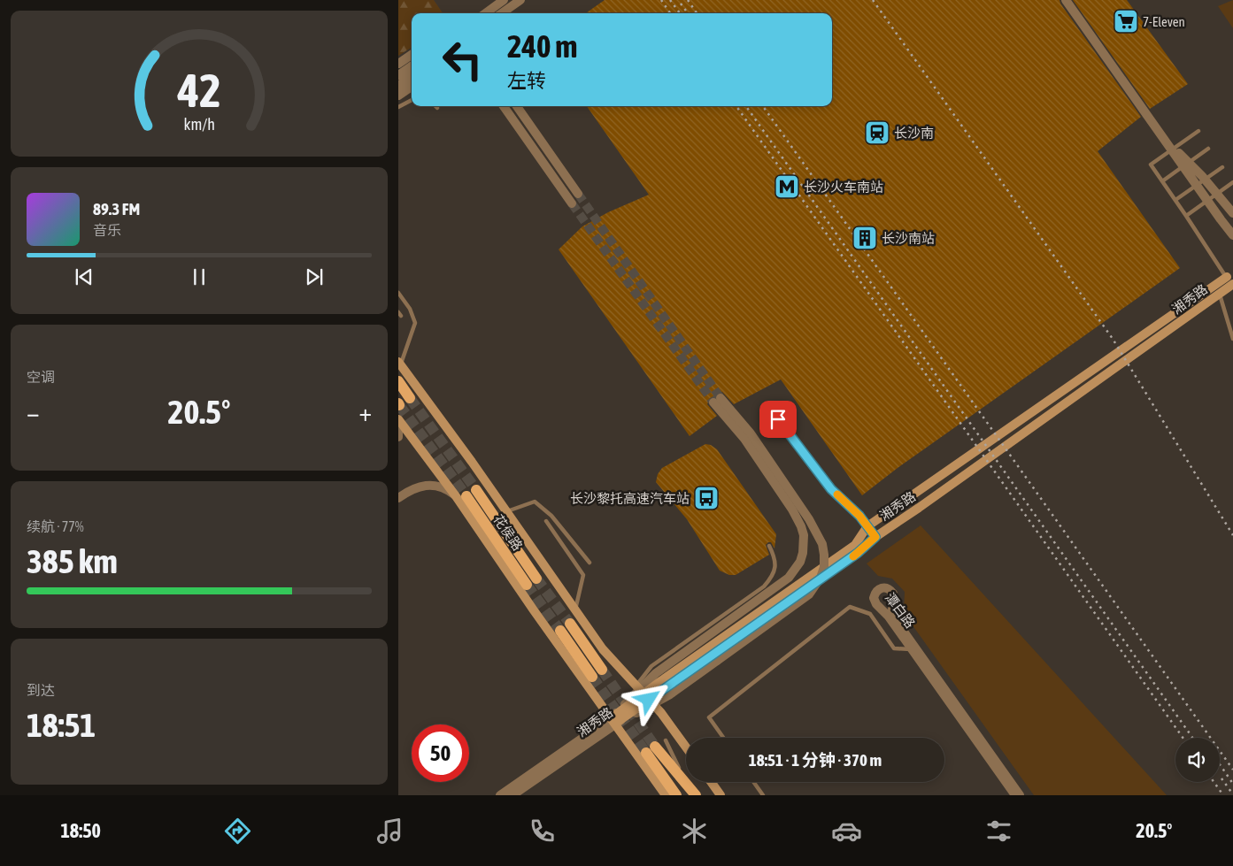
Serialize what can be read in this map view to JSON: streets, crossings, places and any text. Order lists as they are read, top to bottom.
{
  "streets": {
    "main road": ["湘秀路", "花侯路"],
    "street": ["潭白路"]
  },
  "places": {
    "supermarket": ["7-Eleven"],
    "station": ["长沙南"],
    "metro station": ["长沙火车南站"],
    "building": ["长沙南站"],
    "bus stop": ["长沙黎托高速汽车站"]
  },
  "page": {
    "turn": ["240 m", "左转"],
    "song": ["89.3 FM", "音乐"],
    "tile": [
      "空调",
      ["续航 · 77%", "385 km"],
      ["到达", "18:51"]
    ],
    "heat": ["−", "20.5°", "+"],
    "limit": "50",
    "trip": "18:51 · 1 分钟 · 370 m",
    "tabs": ["18:50", "20.5°"],
    "gauge": ["42", "km/h"]
  }
}
